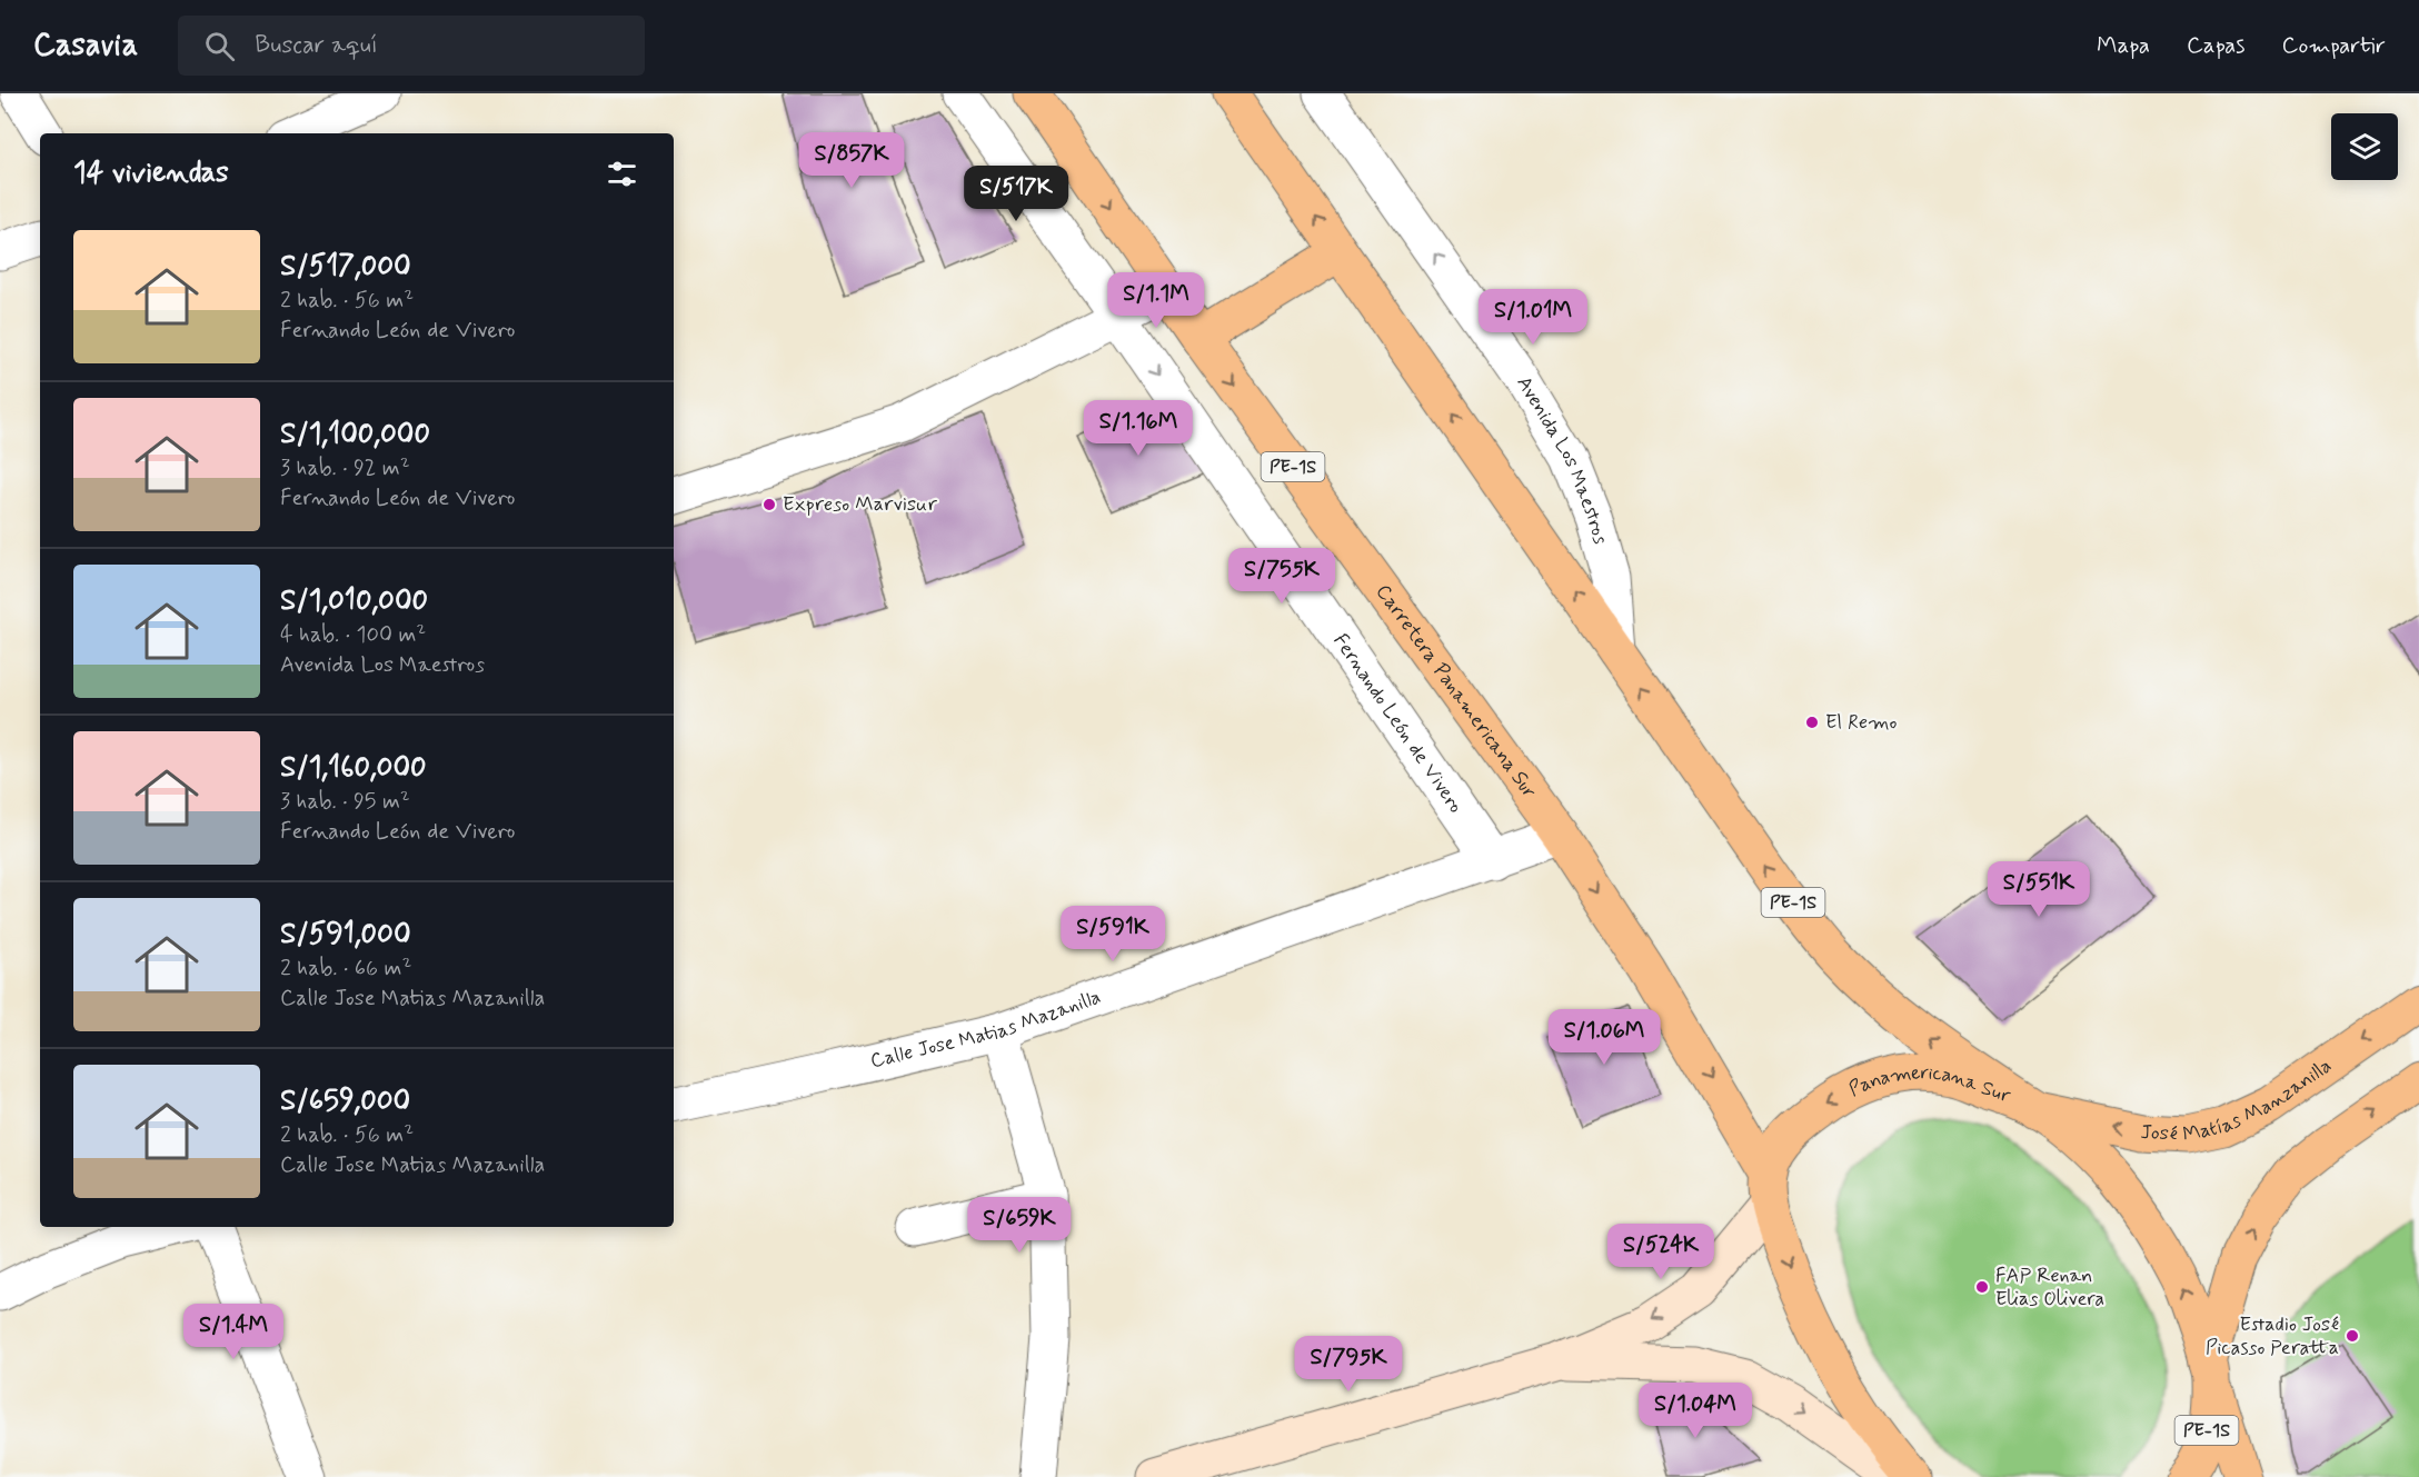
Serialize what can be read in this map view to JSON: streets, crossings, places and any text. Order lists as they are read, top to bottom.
{
  "streets": {
    "main road": [
      "PE-1S",
      "Carretera Panamericana Sur",
      "José Matías Manzanilla",
      "Panamericana Sur"
    ],
    "street": ["Avenida Los Maestros", "Fernando León de Vivero", "Calle Jose Matias Mazanilla"]
  },
  "crossings": [
    ["Avenida Los Maestros", "PE-1S"],
    ["PE-1S", "Carretera Panamericana Sur"],
    ["PE-1S", "José Matías Manzanilla"],
    ["PE-1S", "Panamericana Sur"],
    ["Carretera Panamericana Sur", "Calle Jose Matias Mazanilla"],
    ["Carretera Panamericana Sur", "Panamericana Sur"],
    ["Fernando León de Vivero", "Calle Jose Matias Mazanilla"],
    ["José Matías Manzanilla", "Panamericana Sur"]
  ],
  "one_way": ["Avenida Los Maestros", "Fernando León de Vivero", "José Matías Manzanilla"],
  "places": [
    "Expreso Marvisur",
    "El Remo",
    "FAP Renan Elias Olivera",
    "Estadio José Picasso Peratta"
  ],
  "page": {
    "header": "Casavia",
    "search": "Buscar aquí",
    "nav": ["Mapa", "Capas", "Compartir"],
    "price": [
      "S/857K",
      "S/517K",
      "S/1.1M",
      "S/1.01M",
      "S/1.16M",
      "S/755K",
      "S/551K",
      "S/591K",
      "S/1.06M",
      "S/659K",
      "S/524K",
      "S/1.4M",
      "S/795K",
      "S/1.04M"
    ],
    "heading": "14 viviendas",
    "list": [
      {
        "name": "S/517,000",
        "note": "2 hab. · 56 m² · Fernando León de Vivero"
      },
      {
        "name": "S/1,100,000",
        "note": "3 hab. · 92 m² · Fernando León de Vivero"
      },
      {
        "name": "S/1,010,000",
        "note": "4 hab. · 100 m² · Avenida Los Maestros"
      },
      {
        "name": "S/1,160,000",
        "note": "3 hab. · 95 m² · Fernando León de Vivero"
      },
      {
        "name": "S/591,000",
        "note": "2 hab. · 66 m² · Calle Jose Matias Mazanilla"
      },
      {
        "name": "S/659,000",
        "note": "2 hab. · 56 m² · Calle Jose Matias Mazanilla"
      }
    ]
  }
}
